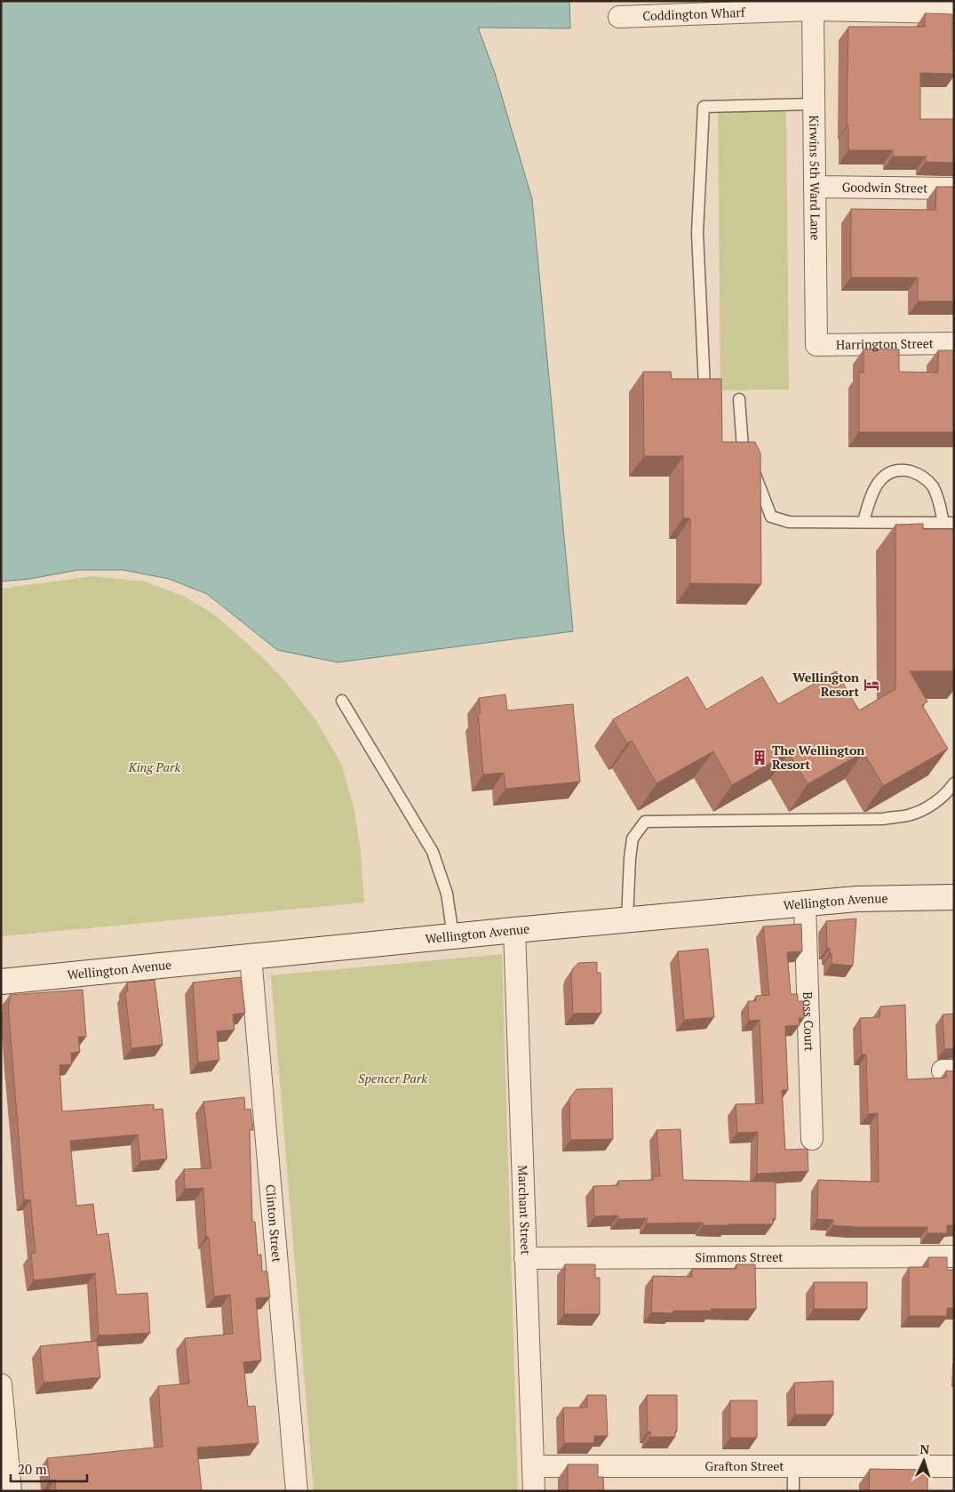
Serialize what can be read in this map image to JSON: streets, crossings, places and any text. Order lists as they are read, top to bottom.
{
  "streets": {
    "main road": ["Wellington Avenue"],
    "street": [
      "Coddington Wharf",
      "Kirwins 5th Ward Lane",
      "Goodwin Street",
      "Harrington Street",
      "Boss Court",
      "Marchant Street",
      "Clinton Street",
      "Simmons Street",
      "Grafton Street"
    ]
  },
  "crossings": [
    ["Coddington Wharf", "Kirwins 5th Ward Lane"],
    ["Kirwins 5th Ward Lane", "Goodwin Street"],
    ["Kirwins 5th Ward Lane", "Harrington Street"],
    ["Wellington Avenue", "Boss Court"],
    ["Wellington Avenue", "Marchant Street"],
    ["Wellington Avenue", "Clinton Street"],
    ["Marchant Street", "Simmons Street"],
    ["Marchant Street", "Grafton Street"]
  ],
  "parks": ["King Park", "Spencer Park"],
  "places": {
    "hotel": ["Wellington Resort"],
    "building": ["The Wellington Resort"]
  },
  "scale_bar": "20 m",
  "north": "top"
}
